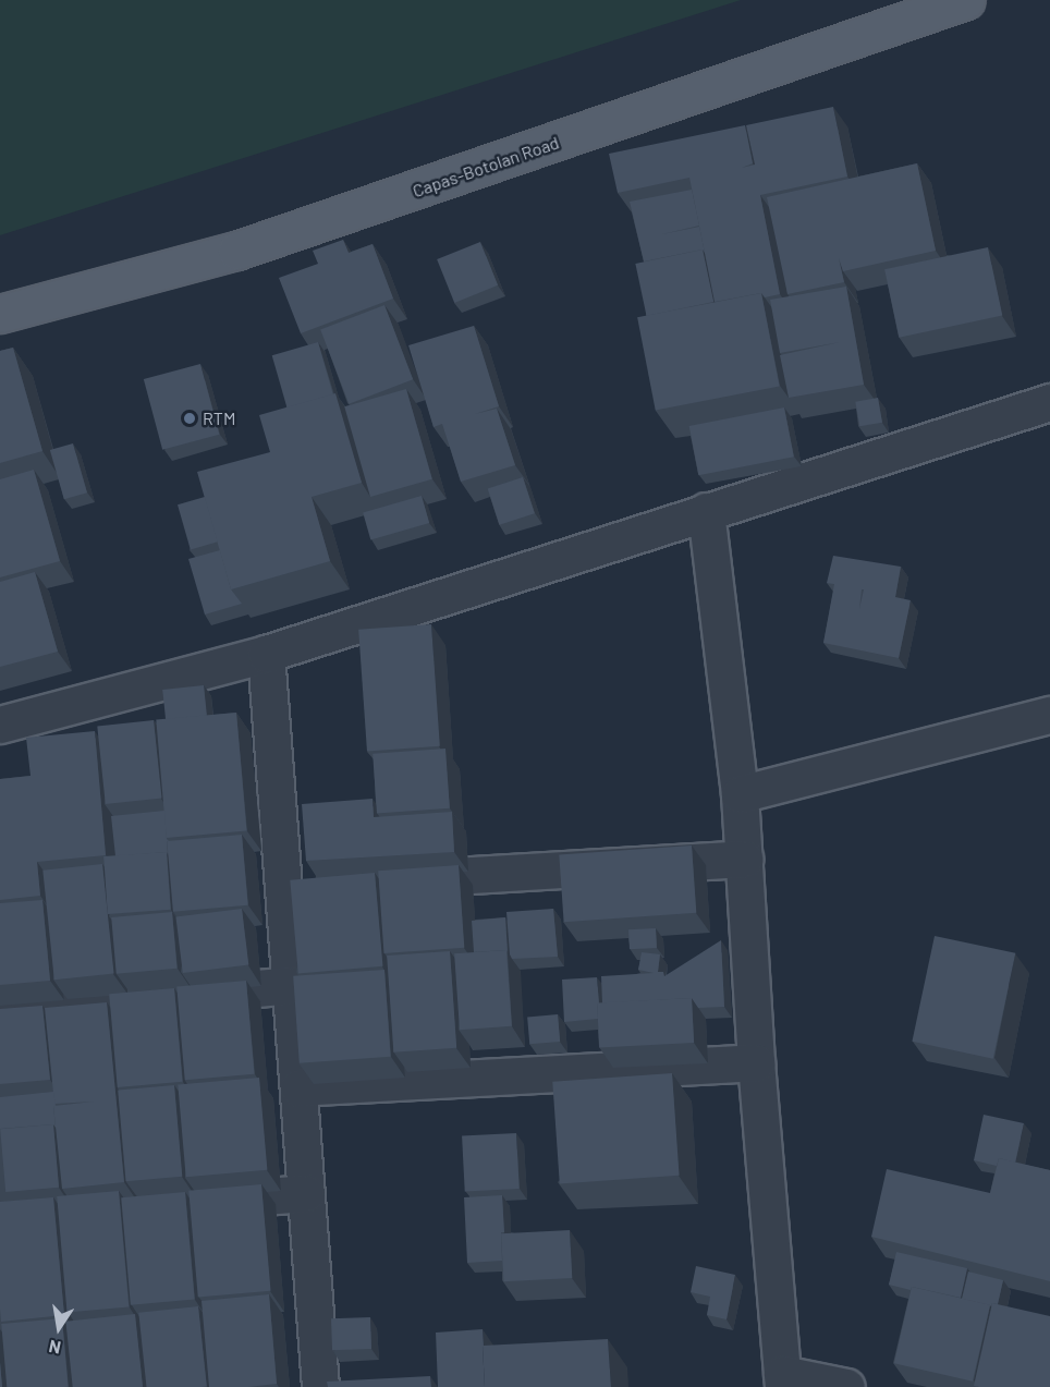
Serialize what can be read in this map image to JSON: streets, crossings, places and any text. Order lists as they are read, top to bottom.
{
  "streets": {
    "main road": ["Capas-Botolan Road"]
  },
  "places": ["RTM"],
  "north": "bottom"
}
